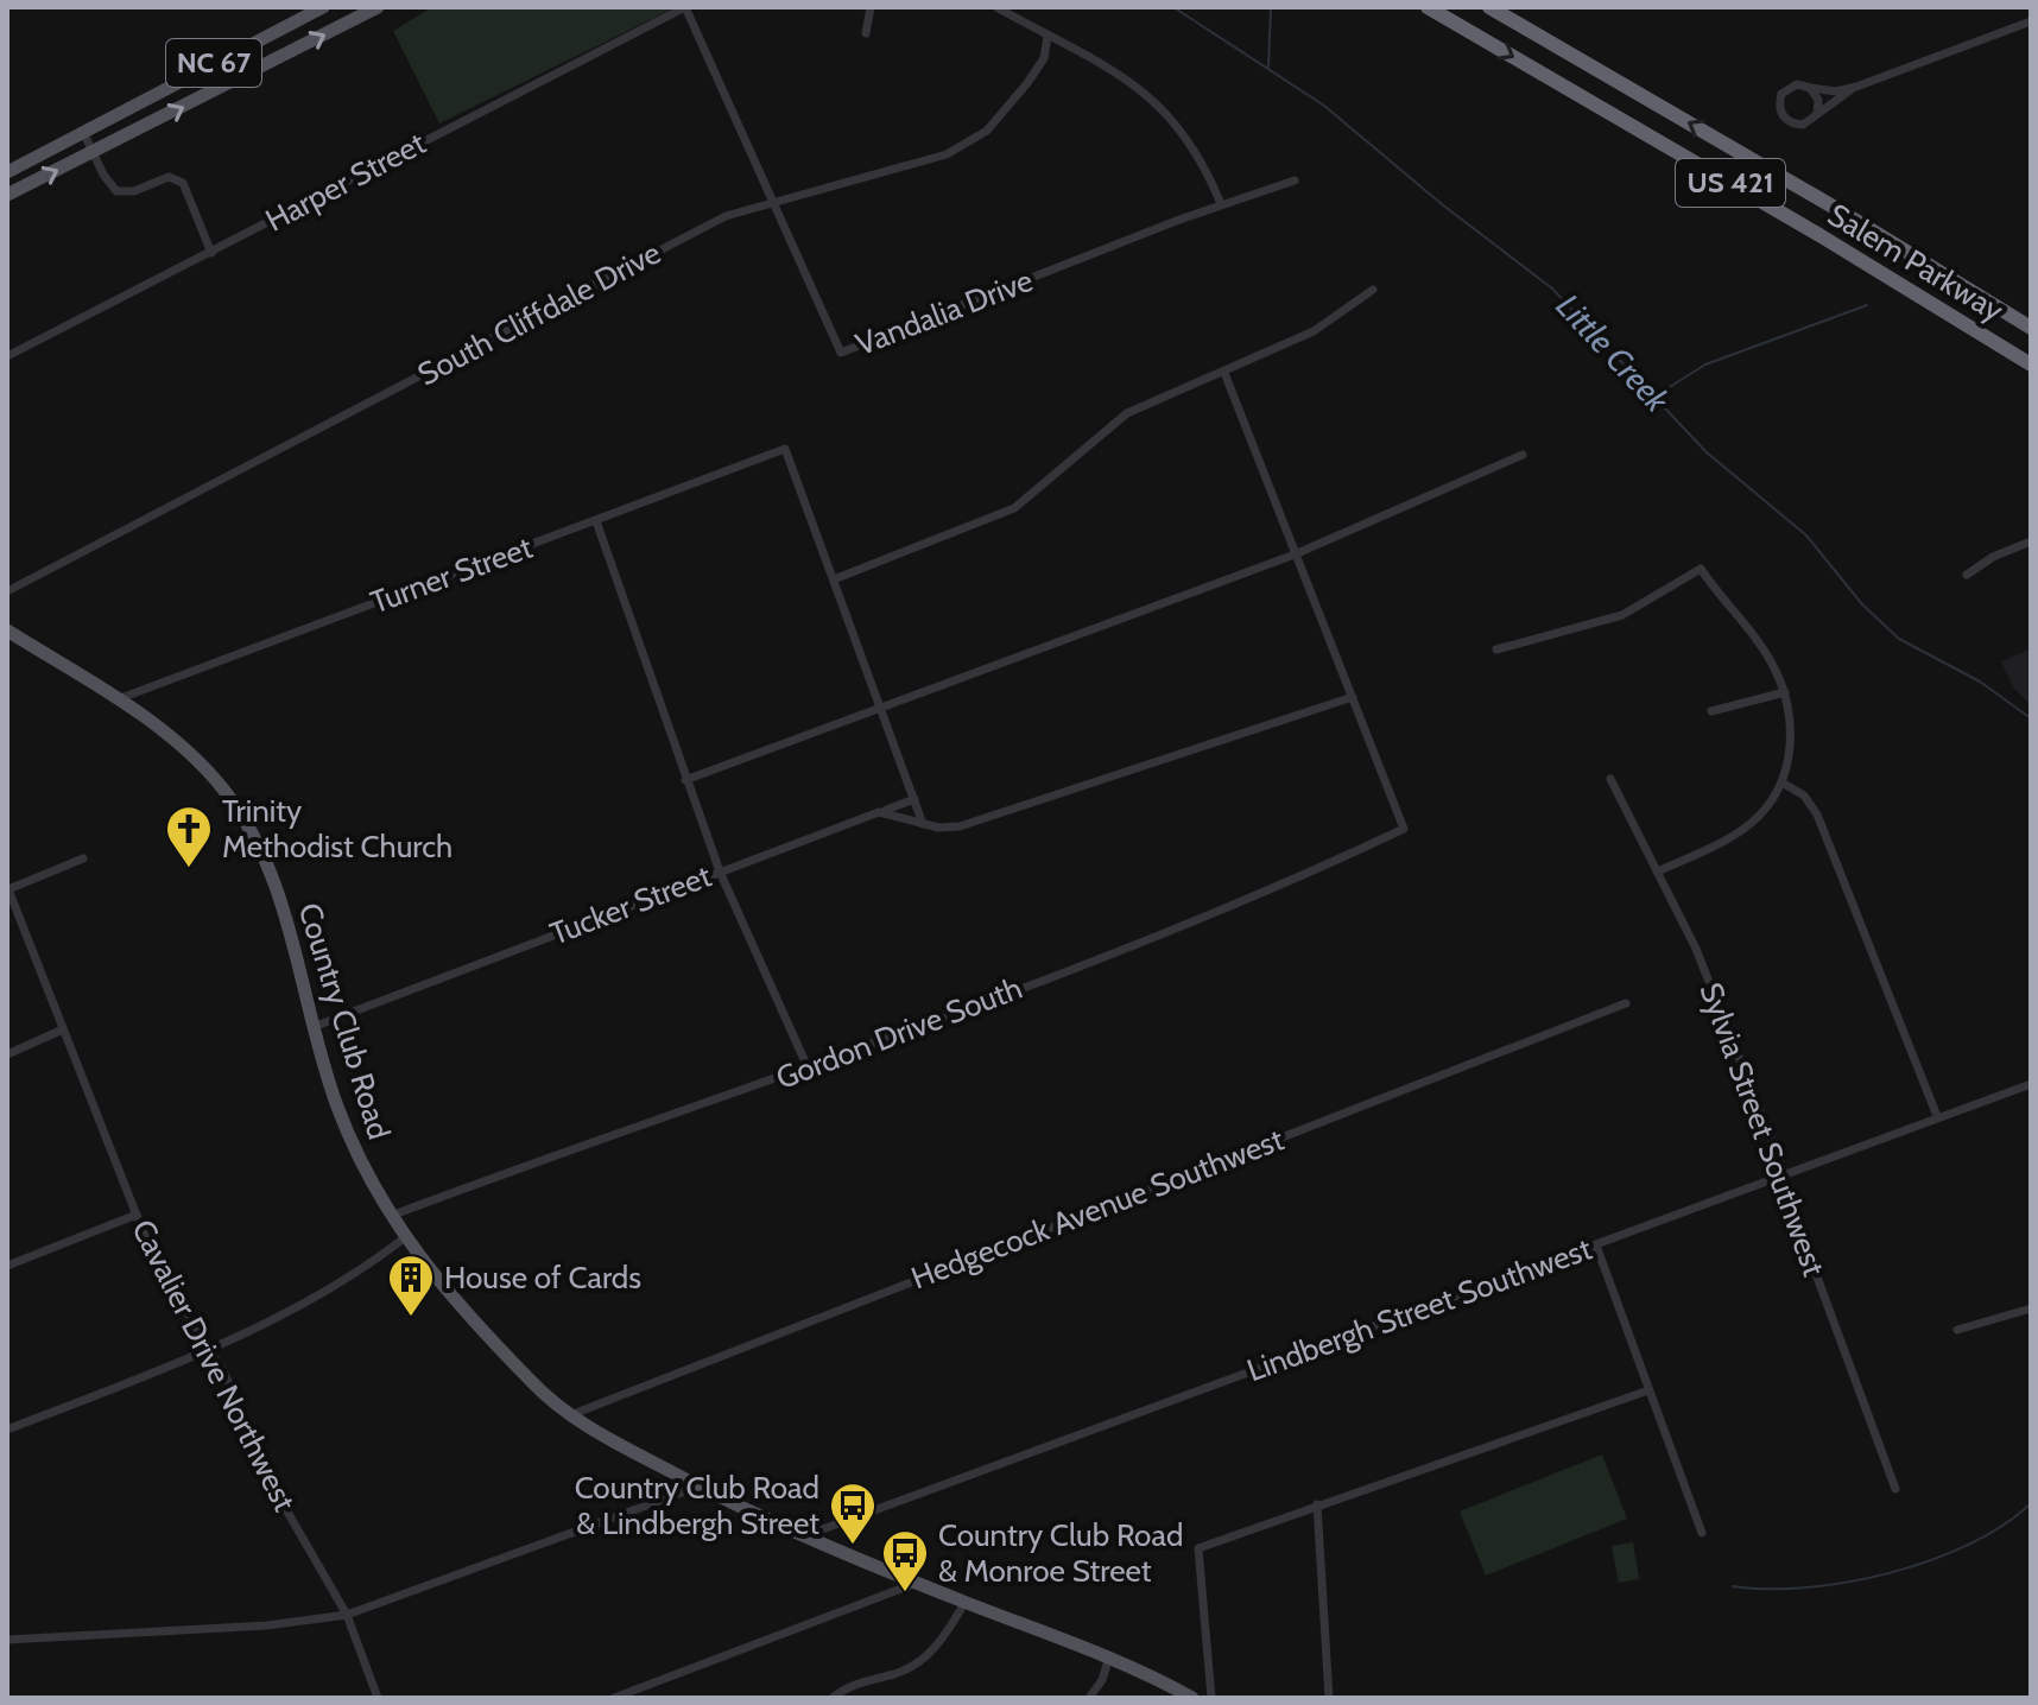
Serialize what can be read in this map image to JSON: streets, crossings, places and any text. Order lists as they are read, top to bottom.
{
  "streets": {
    "highway": ["US 421", "Salem Parkway"],
    "main road": ["NC 67", "Country Club Road"],
    "street": [
      "Harper Street",
      "Vandalia Drive",
      "South Cliffdale Drive",
      "Turner Street",
      "Tucker Street",
      "Gordon Drive South",
      "Sylvia Street Southwest",
      "Hedgecock Avenue Southwest",
      "Lindbergh Street Southwest",
      "Cavalier Drive Northwest"
    ]
  },
  "crossings": [
    ["Harper Street", "Vandalia Drive"],
    ["Vandalia Drive", "South Cliffdale Drive"],
    ["Turner Street", "Country Club Road"],
    ["Tucker Street", "Country Club Road"],
    ["Country Club Road", "Gordon Drive South"],
    ["Country Club Road", "Hedgecock Avenue Southwest"],
    ["Country Club Road", "Lindbergh Street Southwest"],
    ["Sylvia Street Southwest", "Lindbergh Street Southwest"]
  ],
  "water": ["Little Creek"],
  "places": {
    "church": ["Trinity Methodist Church"],
    "building": ["House of Cards"],
    "bus stop": ["Country Club Road & Lindbergh Street", "Country Club Road & Monroe Street"]
  }
}
